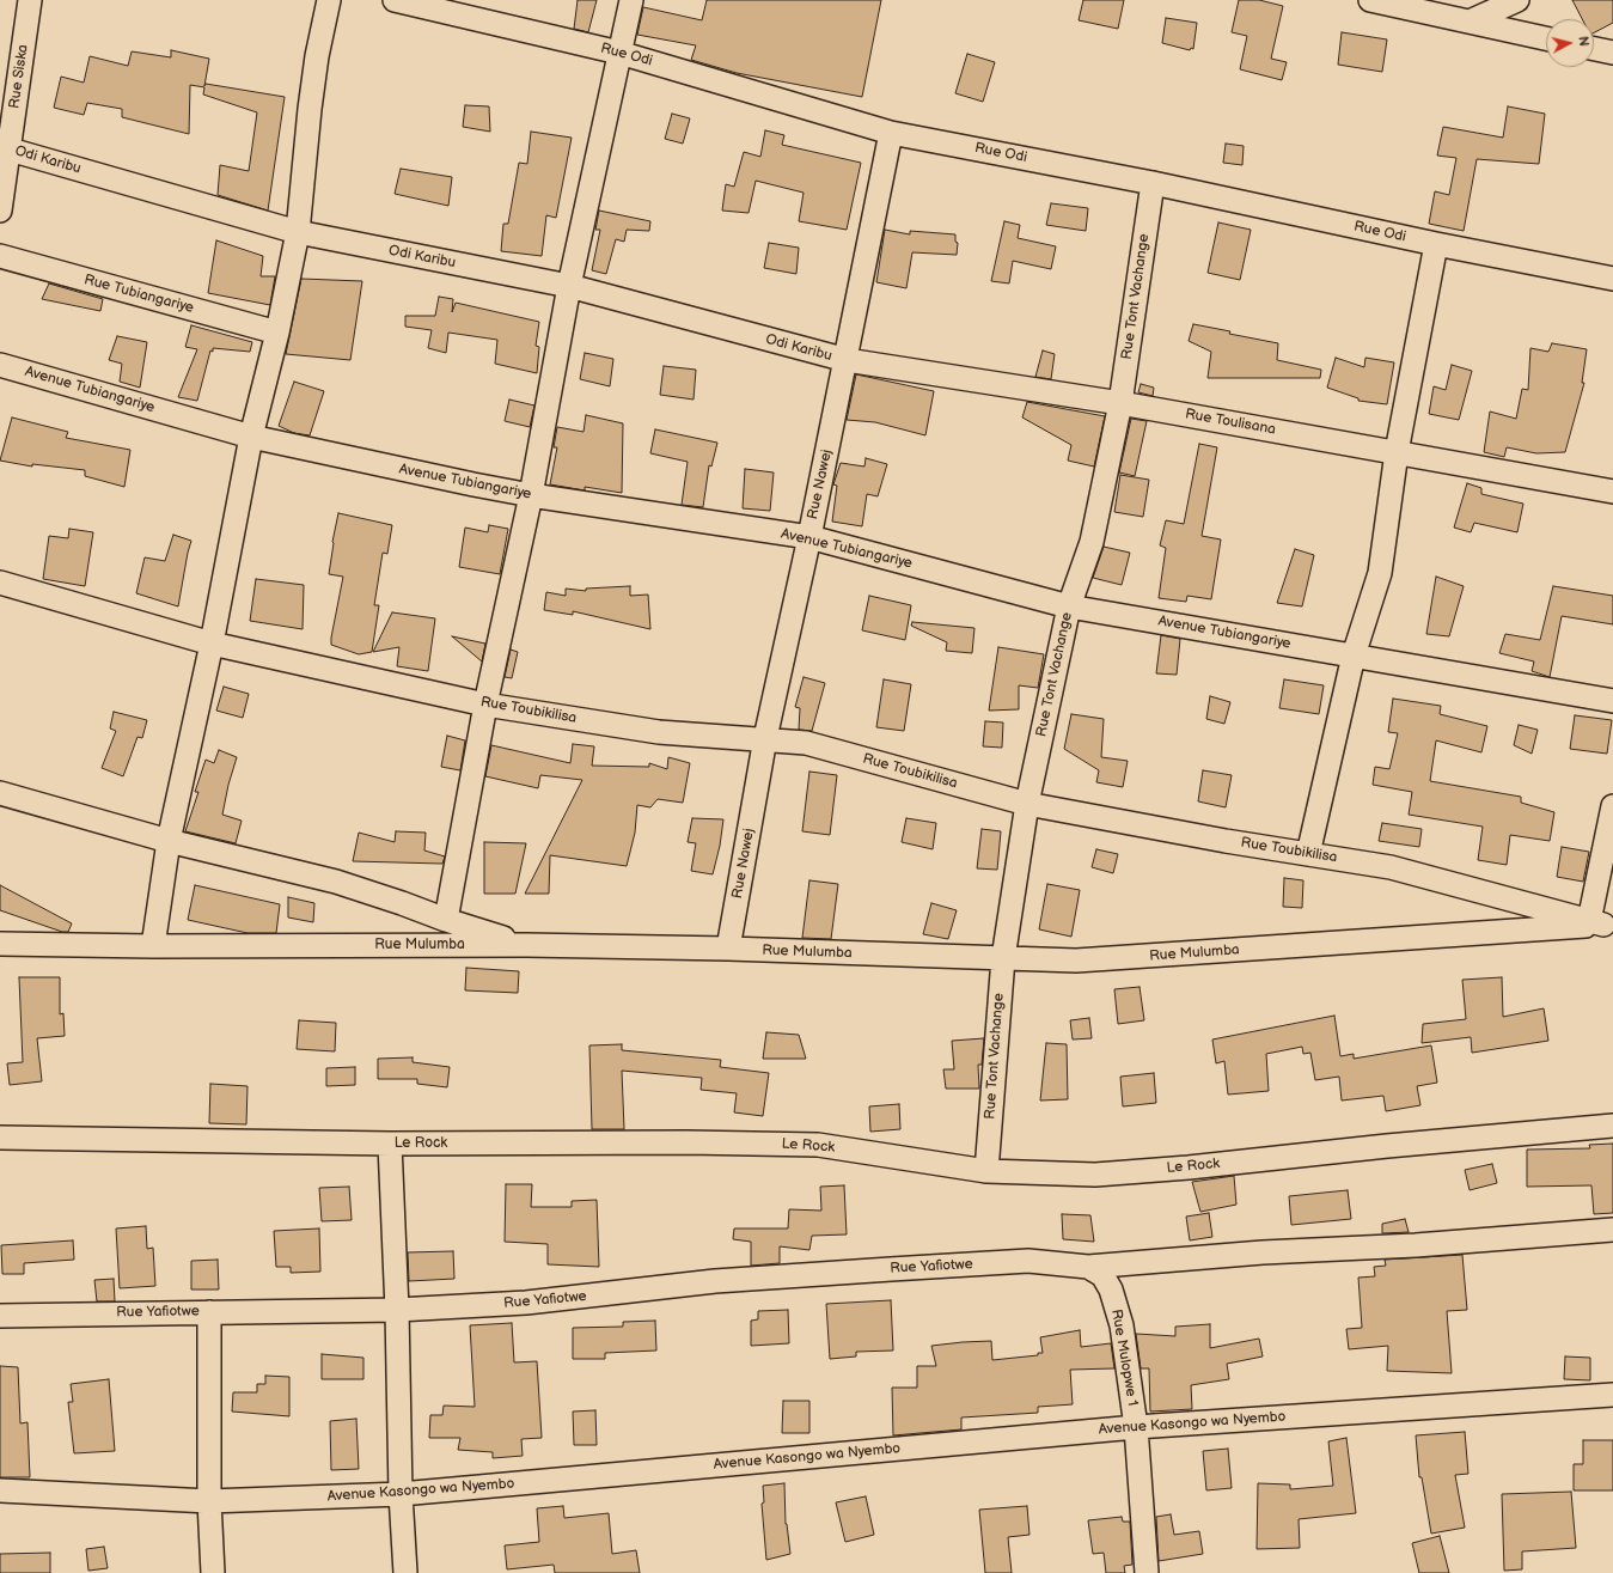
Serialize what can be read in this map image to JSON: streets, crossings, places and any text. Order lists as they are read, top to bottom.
{
  "streets": {
    "street": [
      "Rue Odi",
      "Rue Siska",
      "Odi Karibu",
      "Rue Tubiangariye",
      "Rue Tont Vachange",
      "Avenue Tubiangariye",
      "Rue Toulisana",
      "Rue Nawej",
      "Rue Toubikilisa",
      "Rue Mulumba",
      "Le Rock",
      "Rue Yafiotwe",
      "Rue Mulopwe 1",
      "Avenue Kasongo wa Nyembo"
    ]
  },
  "crossings": [
    ["Rue Odi", "Rue Tont Vachange"],
    ["Rue Odi", "Rue Nawej"],
    ["Rue Siska", "Odi Karibu"],
    ["Odi Karibu", "Rue Toulisana"],
    ["Odi Karibu", "Rue Nawej"],
    ["Rue Tont Vachange", "Avenue Tubiangariye"],
    ["Rue Tont Vachange", "Rue Toulisana"],
    ["Rue Tont Vachange", "Rue Toubikilisa"],
    ["Rue Tont Vachange", "Rue Mulumba"],
    ["Rue Tont Vachange", "Le Rock"],
    ["Avenue Tubiangariye", "Rue Nawej"],
    ["Rue Toulisana", "Rue Nawej"],
    ["Rue Nawej", "Rue Toubikilisa"],
    ["Rue Nawej", "Rue Mulumba"],
    ["Rue Toubikilisa", "Rue Mulumba"],
    ["Rue Yafiotwe", "Rue Mulopwe 1"],
    ["Rue Mulopwe 1", "Avenue Kasongo wa Nyembo"]
  ],
  "north": "right"
}
